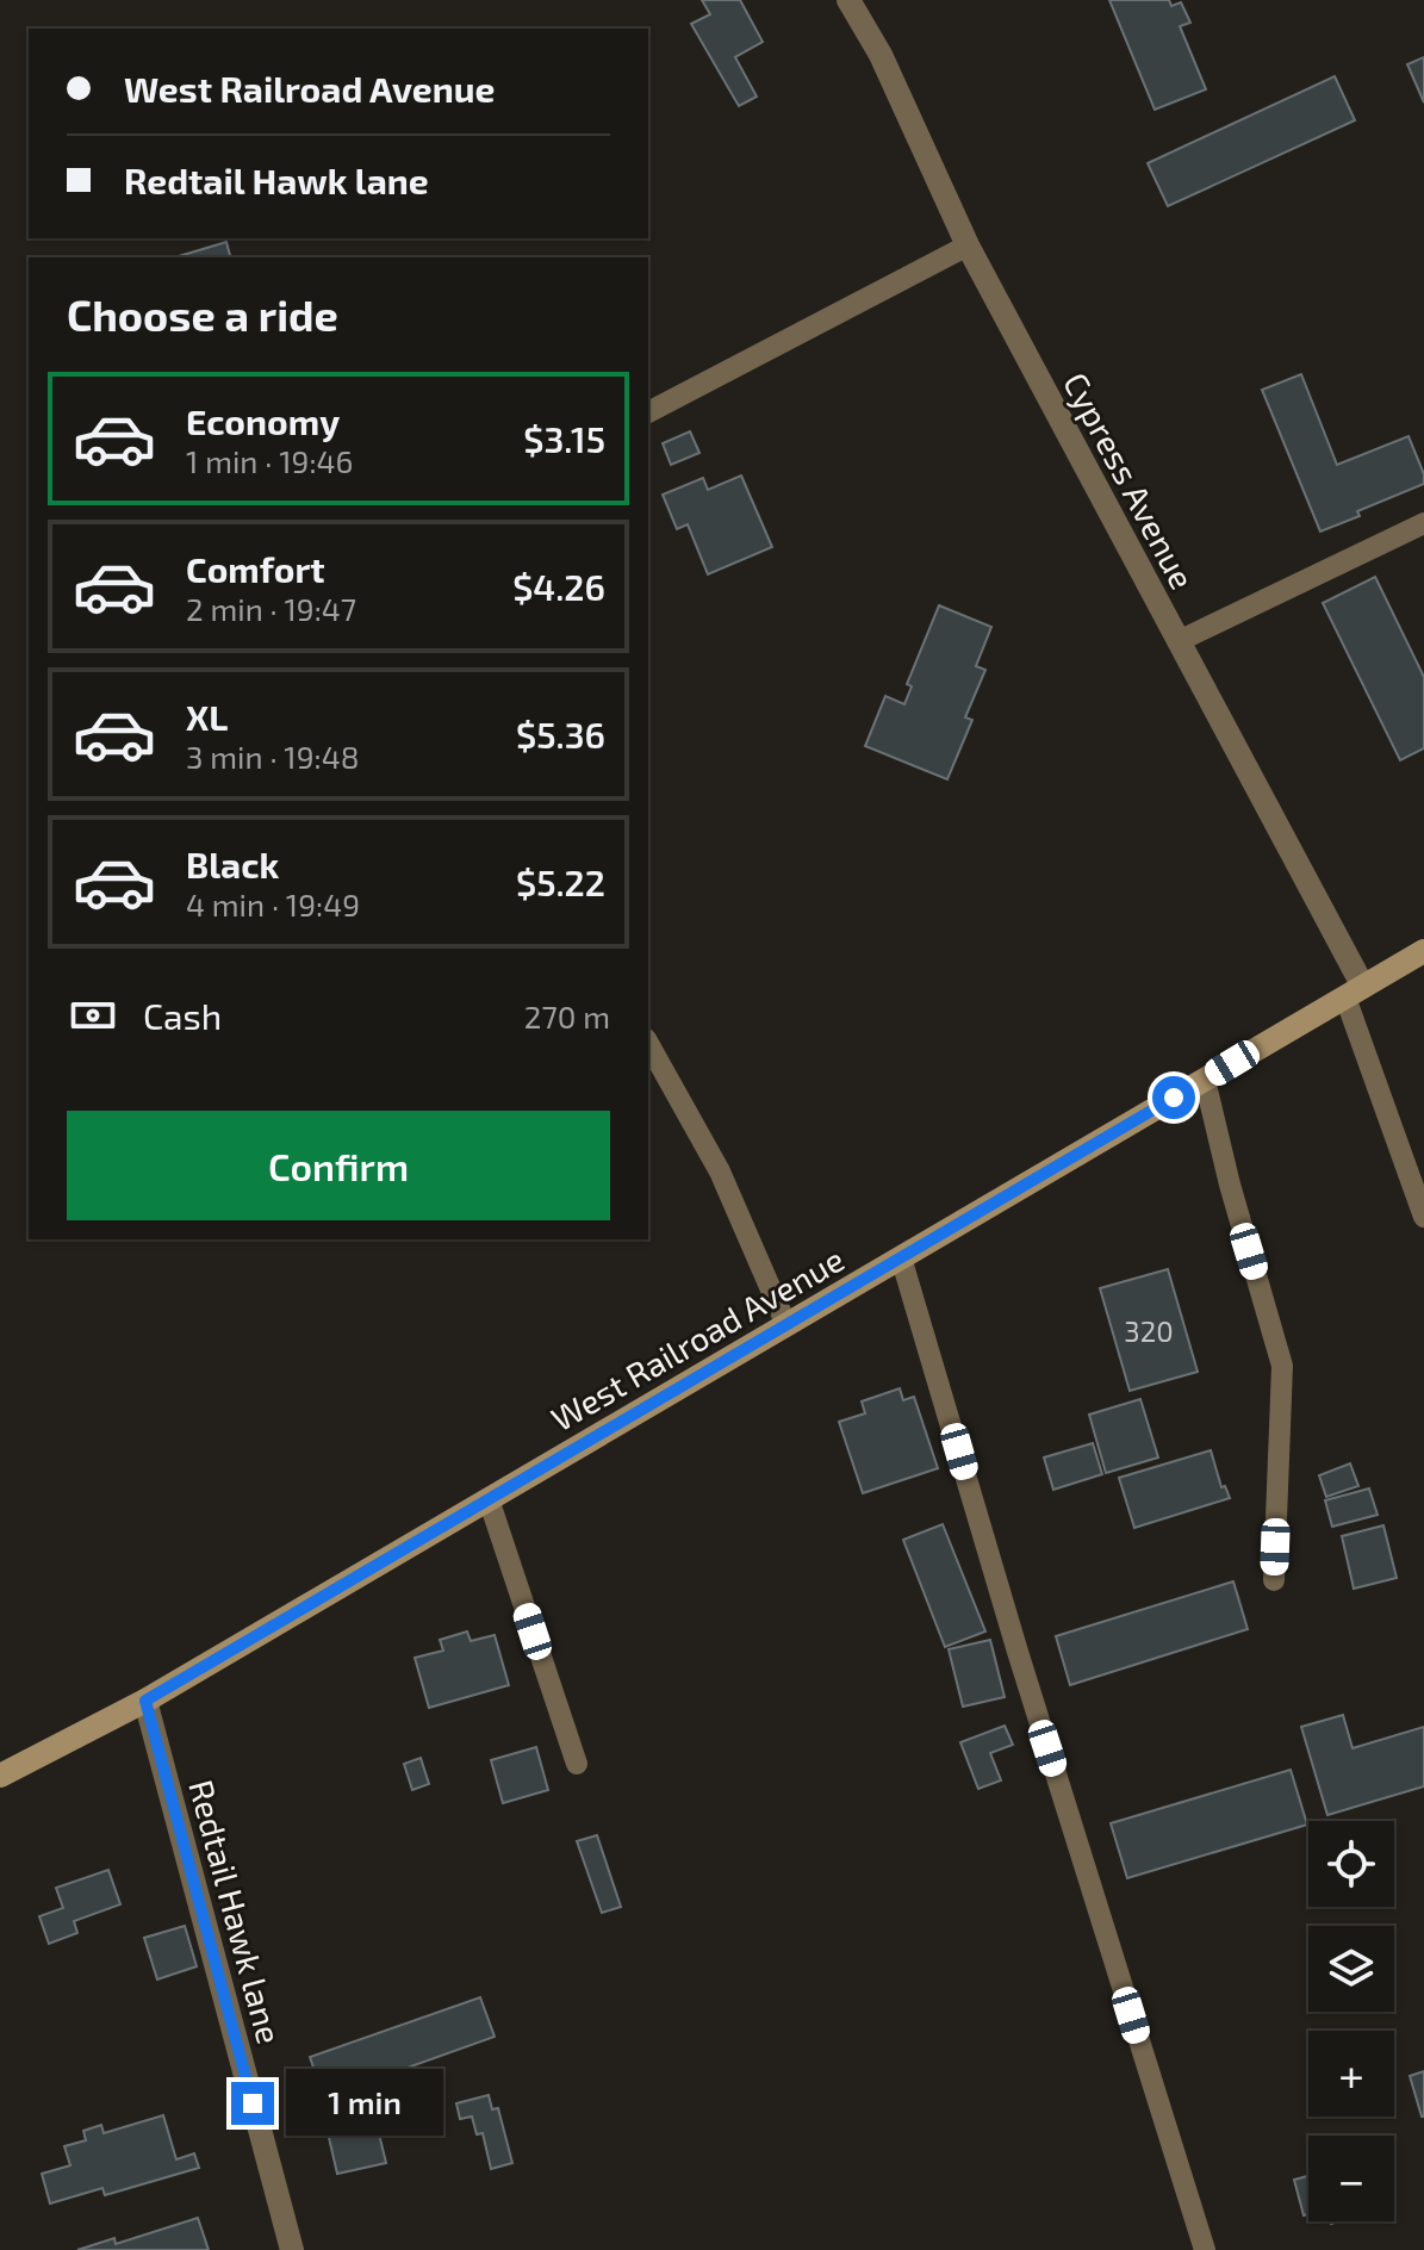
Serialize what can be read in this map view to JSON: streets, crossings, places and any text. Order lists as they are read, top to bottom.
{
  "streets": {
    "main road": ["West Railroad Avenue"],
    "street": ["Cypress Avenue", "Redtail Hawk lane"]
  },
  "crossings": [
    ["Cypress Avenue", "West Railroad Avenue"],
    ["West Railroad Avenue", "Redtail Hawk lane"]
  ],
  "house_numbers": ["320"],
  "page": {
    "banner": ["West Railroad Avenue", "Redtail Hawk lane"],
    "heading": "Choose a ride",
    "list": [
      {
        "name": "Economy",
        "note": "1 min · 19:46",
        "value": "$3.15"
      },
      {
        "name": "Comfort",
        "note": "2 min · 19:47",
        "value": "$4.26"
      },
      {
        "name": "XL",
        "note": "3 min · 19:48",
        "value": "$5.36"
      },
      {
        "name": "Black",
        "note": "4 min · 19:49",
        "value": "$5.22"
      }
    ],
    "pay": ["Cash", "270 m"],
    "buttons": "Confirm",
    "map_buttons": ["+", "−"],
    "bubble": "1 min"
  }
}
